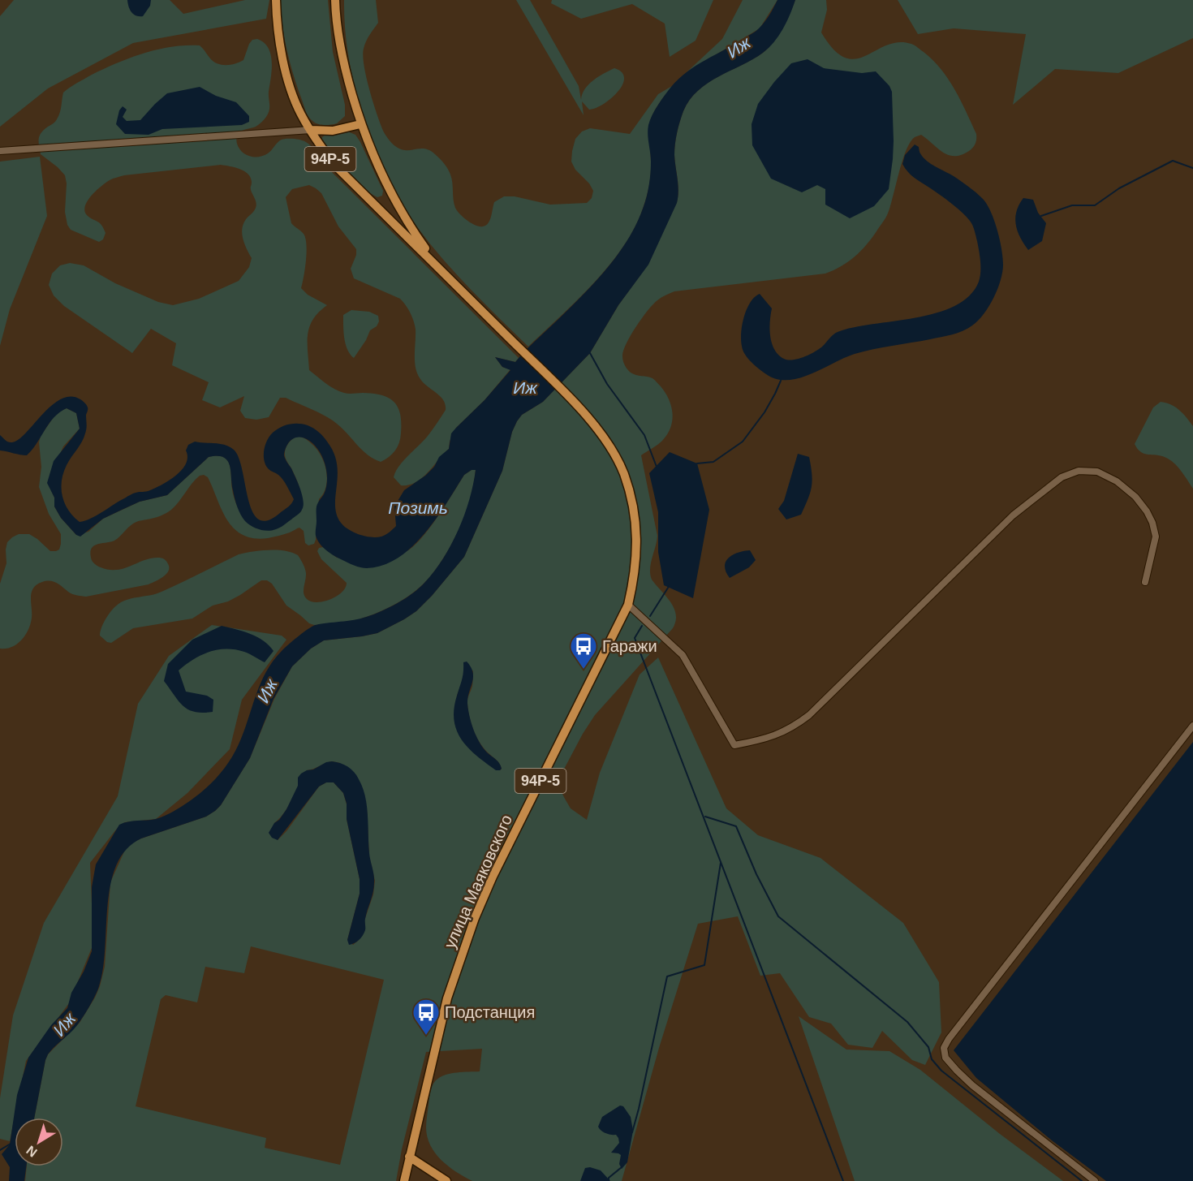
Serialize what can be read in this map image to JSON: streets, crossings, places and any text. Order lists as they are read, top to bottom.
{
  "streets": {
    "main road": ["94Р-5", "улица Маяковского"]
  },
  "crossings": [
    ["94Р-5", "улица Маяковского"]
  ],
  "water": ["Иж", "Позимь"],
  "places": {
    "bus stop": ["Гаражи", "Подстанция"]
  },
  "north": "bottom left"
}
